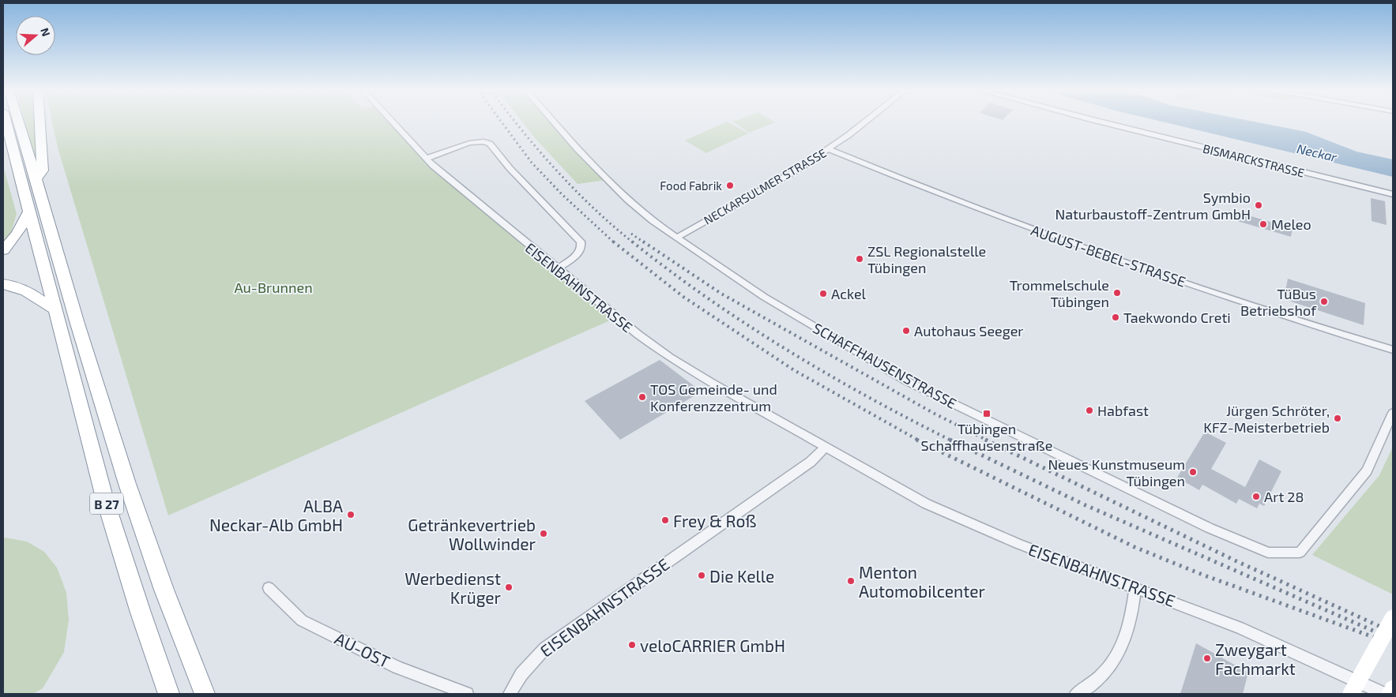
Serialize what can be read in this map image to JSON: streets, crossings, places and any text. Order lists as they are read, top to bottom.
{
  "streets": {
    "highway": ["B 27"],
    "street": [
      "BISMARCKSTRASSE",
      "NECKARSULMER STRASSE",
      "AUGUST-BEBEL-STRASSE",
      "EISENBAHNSTRASSE",
      "SCHAFFHAUSENSTRASSE",
      "AU-OST"
    ]
  },
  "crossings": [
    ["NECKARSULMER STRASSE", "AUGUST-BEBEL-STRASSE"],
    ["NECKARSULMER STRASSE", "SCHAFFHAUSENSTRASSE"]
  ],
  "water": ["Neckar"],
  "parks": ["Au-Brunnen"],
  "places": {
    "other": [
      "Food Fabrik",
      "Symbio Naturbaustoff-Zentrum GmbH",
      "Meleo",
      "ZSL Regionalstelle Tübingen",
      "Trommelschule Tübingen",
      "Ackel",
      "TüBus Betriebshof",
      "Taekwondo Creti",
      "Autohaus Seeger",
      "TOS Gemeinde- und Konferenzzentrum",
      "Habfast",
      "Jürgen Schröter, KFZ-Meisterbetrieb",
      "Neues Kunstmuseum Tübingen",
      "Art 28",
      "ALBA Neckar-Alb GmbH",
      "Frey & Roß",
      "Getränkevertrieb Wollwinder",
      "Die Kelle",
      "Menton Automobilcenter",
      "Werbedienst Krüger",
      "veloCARRIER GmbH",
      "Zweygart Fachmarkt"
    ],
    "transit": ["Tübingen Schaffhausenstraße"]
  },
  "north": "right"
}
